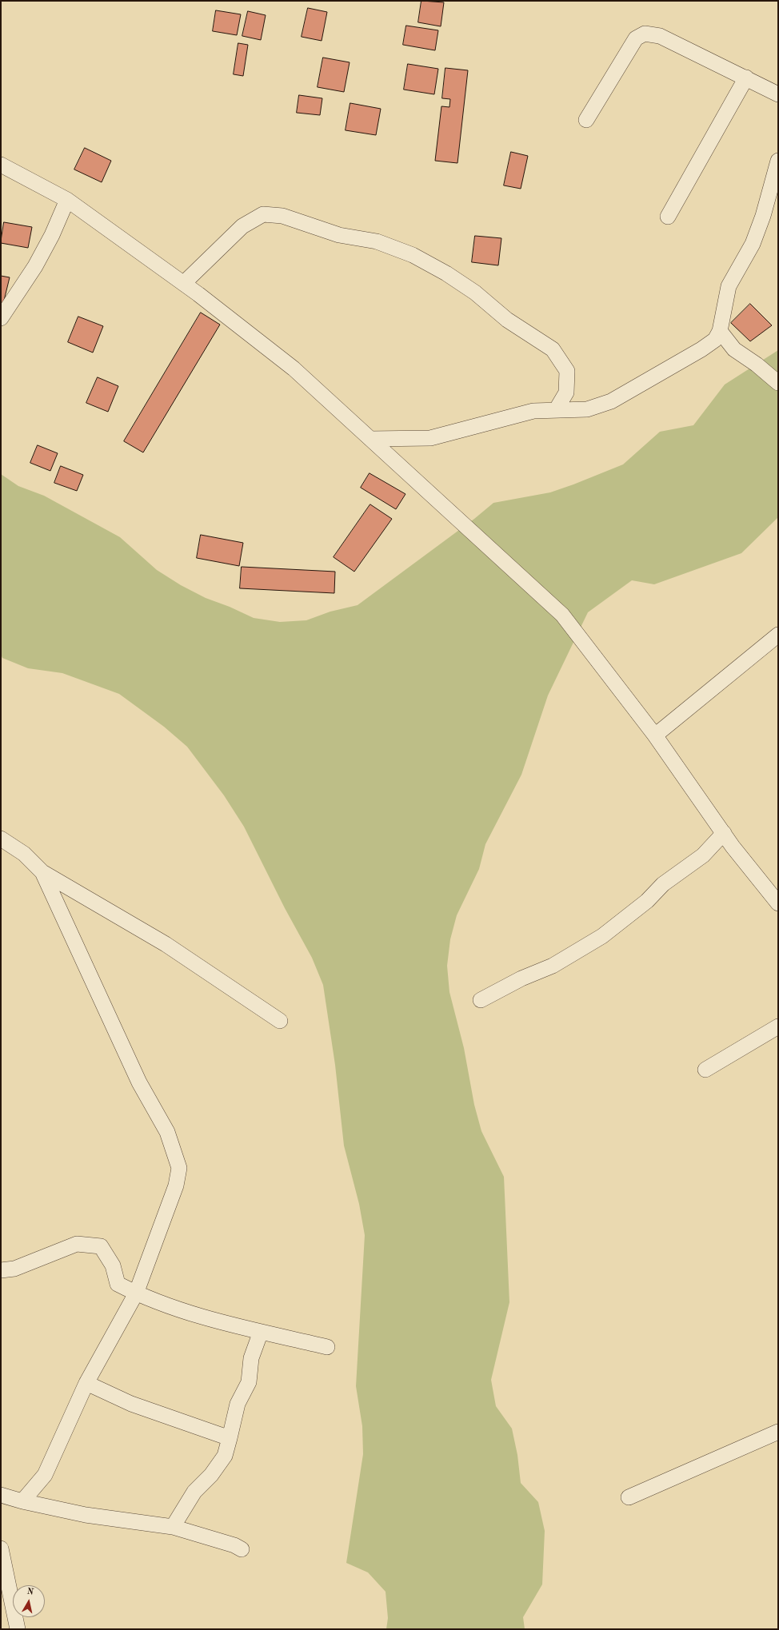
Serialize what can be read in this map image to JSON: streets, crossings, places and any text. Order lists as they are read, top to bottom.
{
  "north": "top"
}
